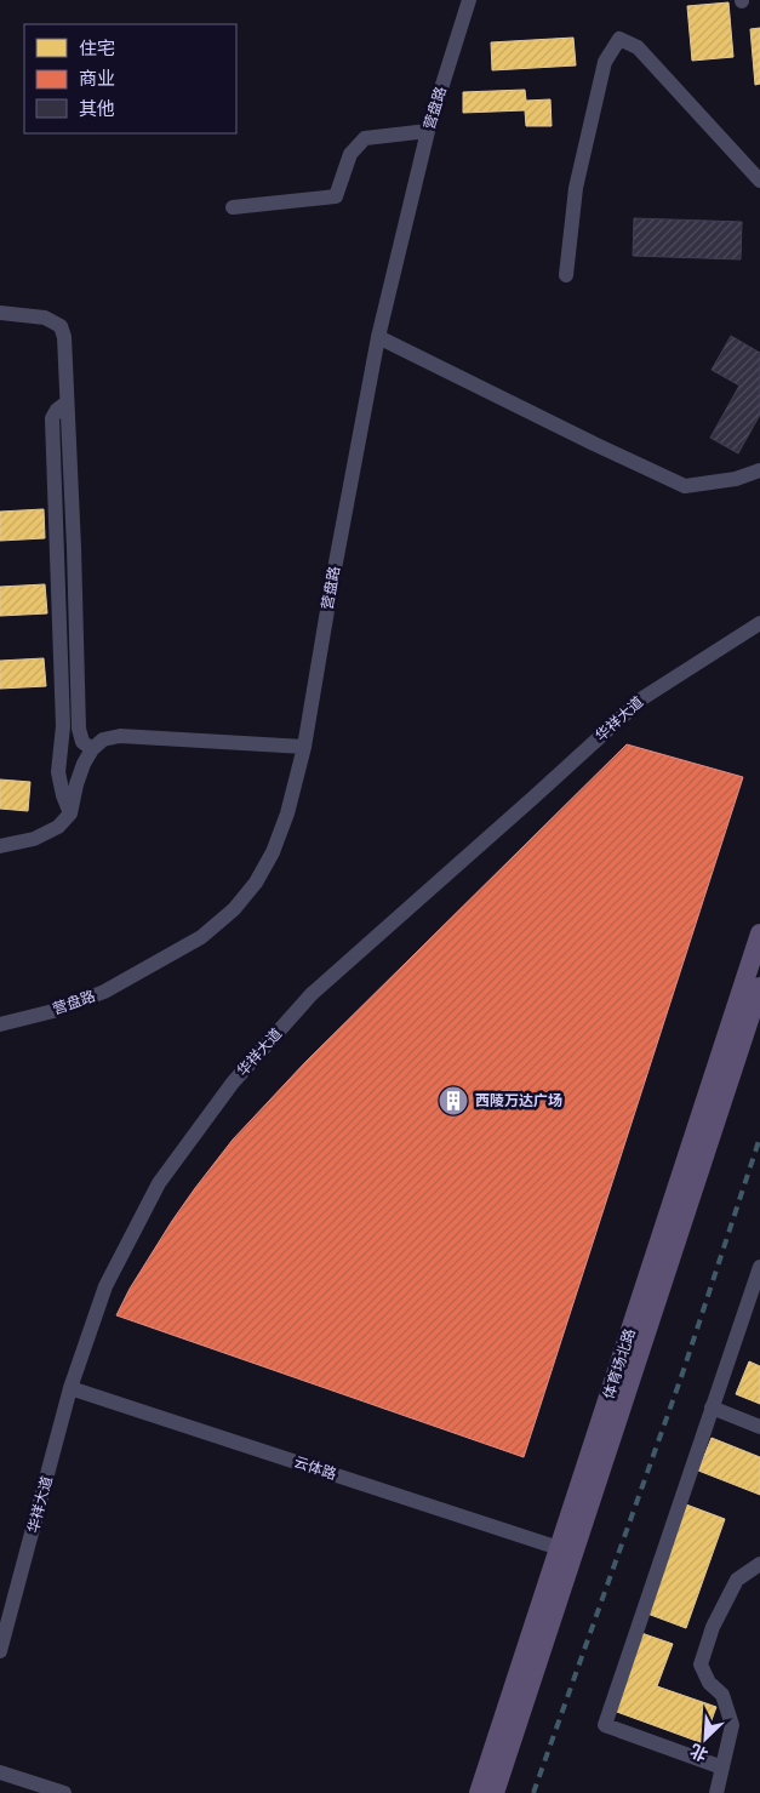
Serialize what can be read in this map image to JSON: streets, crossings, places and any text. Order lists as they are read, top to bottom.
{
  "streets": {
    "main road": ["体育场北路"],
    "street": ["营盘路", "华祥大道", "云体路"]
  },
  "crossings": [
    ["华祥大道", "云体路"],
    ["体育场北路", "云体路"]
  ],
  "places": {
    "building": ["西陵万达广场"]
  },
  "legend": ["住宅", "商业", "其他"],
  "north": "bottom left"
}
